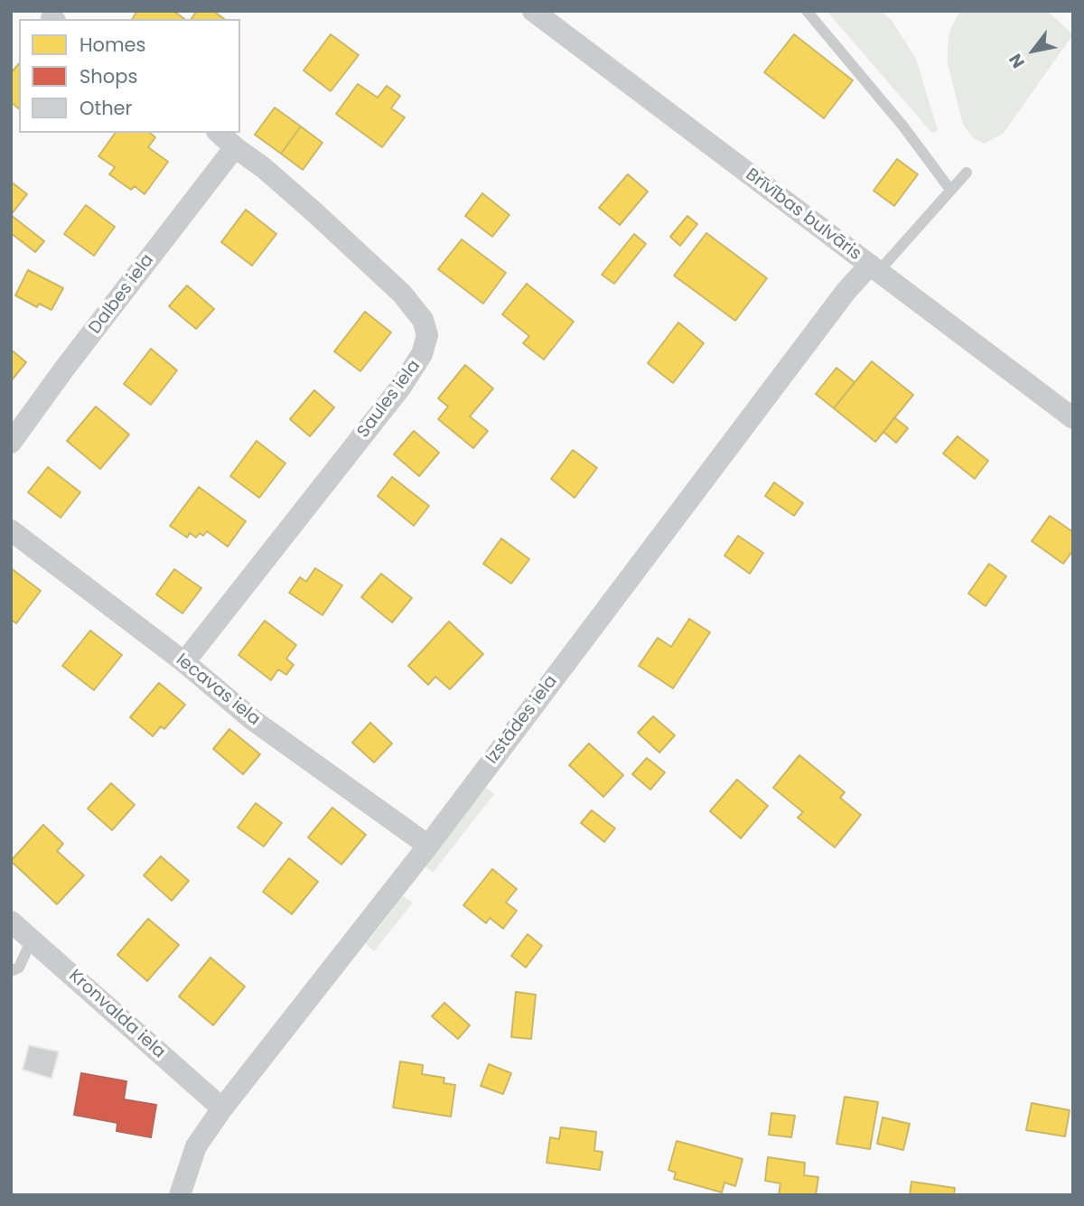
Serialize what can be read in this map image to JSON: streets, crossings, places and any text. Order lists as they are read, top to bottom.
{
  "streets": {
    "street": [
      "Brīvības bulvāris",
      "Dalbes iela",
      "Saules iela",
      "Iecavas iela",
      "Izstādes iela",
      "Kronvalda iela"
    ]
  },
  "crossings": [
    ["Brīvības bulvāris", "Izstādes iela"],
    ["Dalbes iela", "Saules iela"],
    ["Saules iela", "Iecavas iela"],
    ["Iecavas iela", "Izstādes iela"],
    ["Izstādes iela", "Kronvalda iela"]
  ],
  "legend": ["Homes", "Shops", "Other"],
  "north": "bottom left"
}
